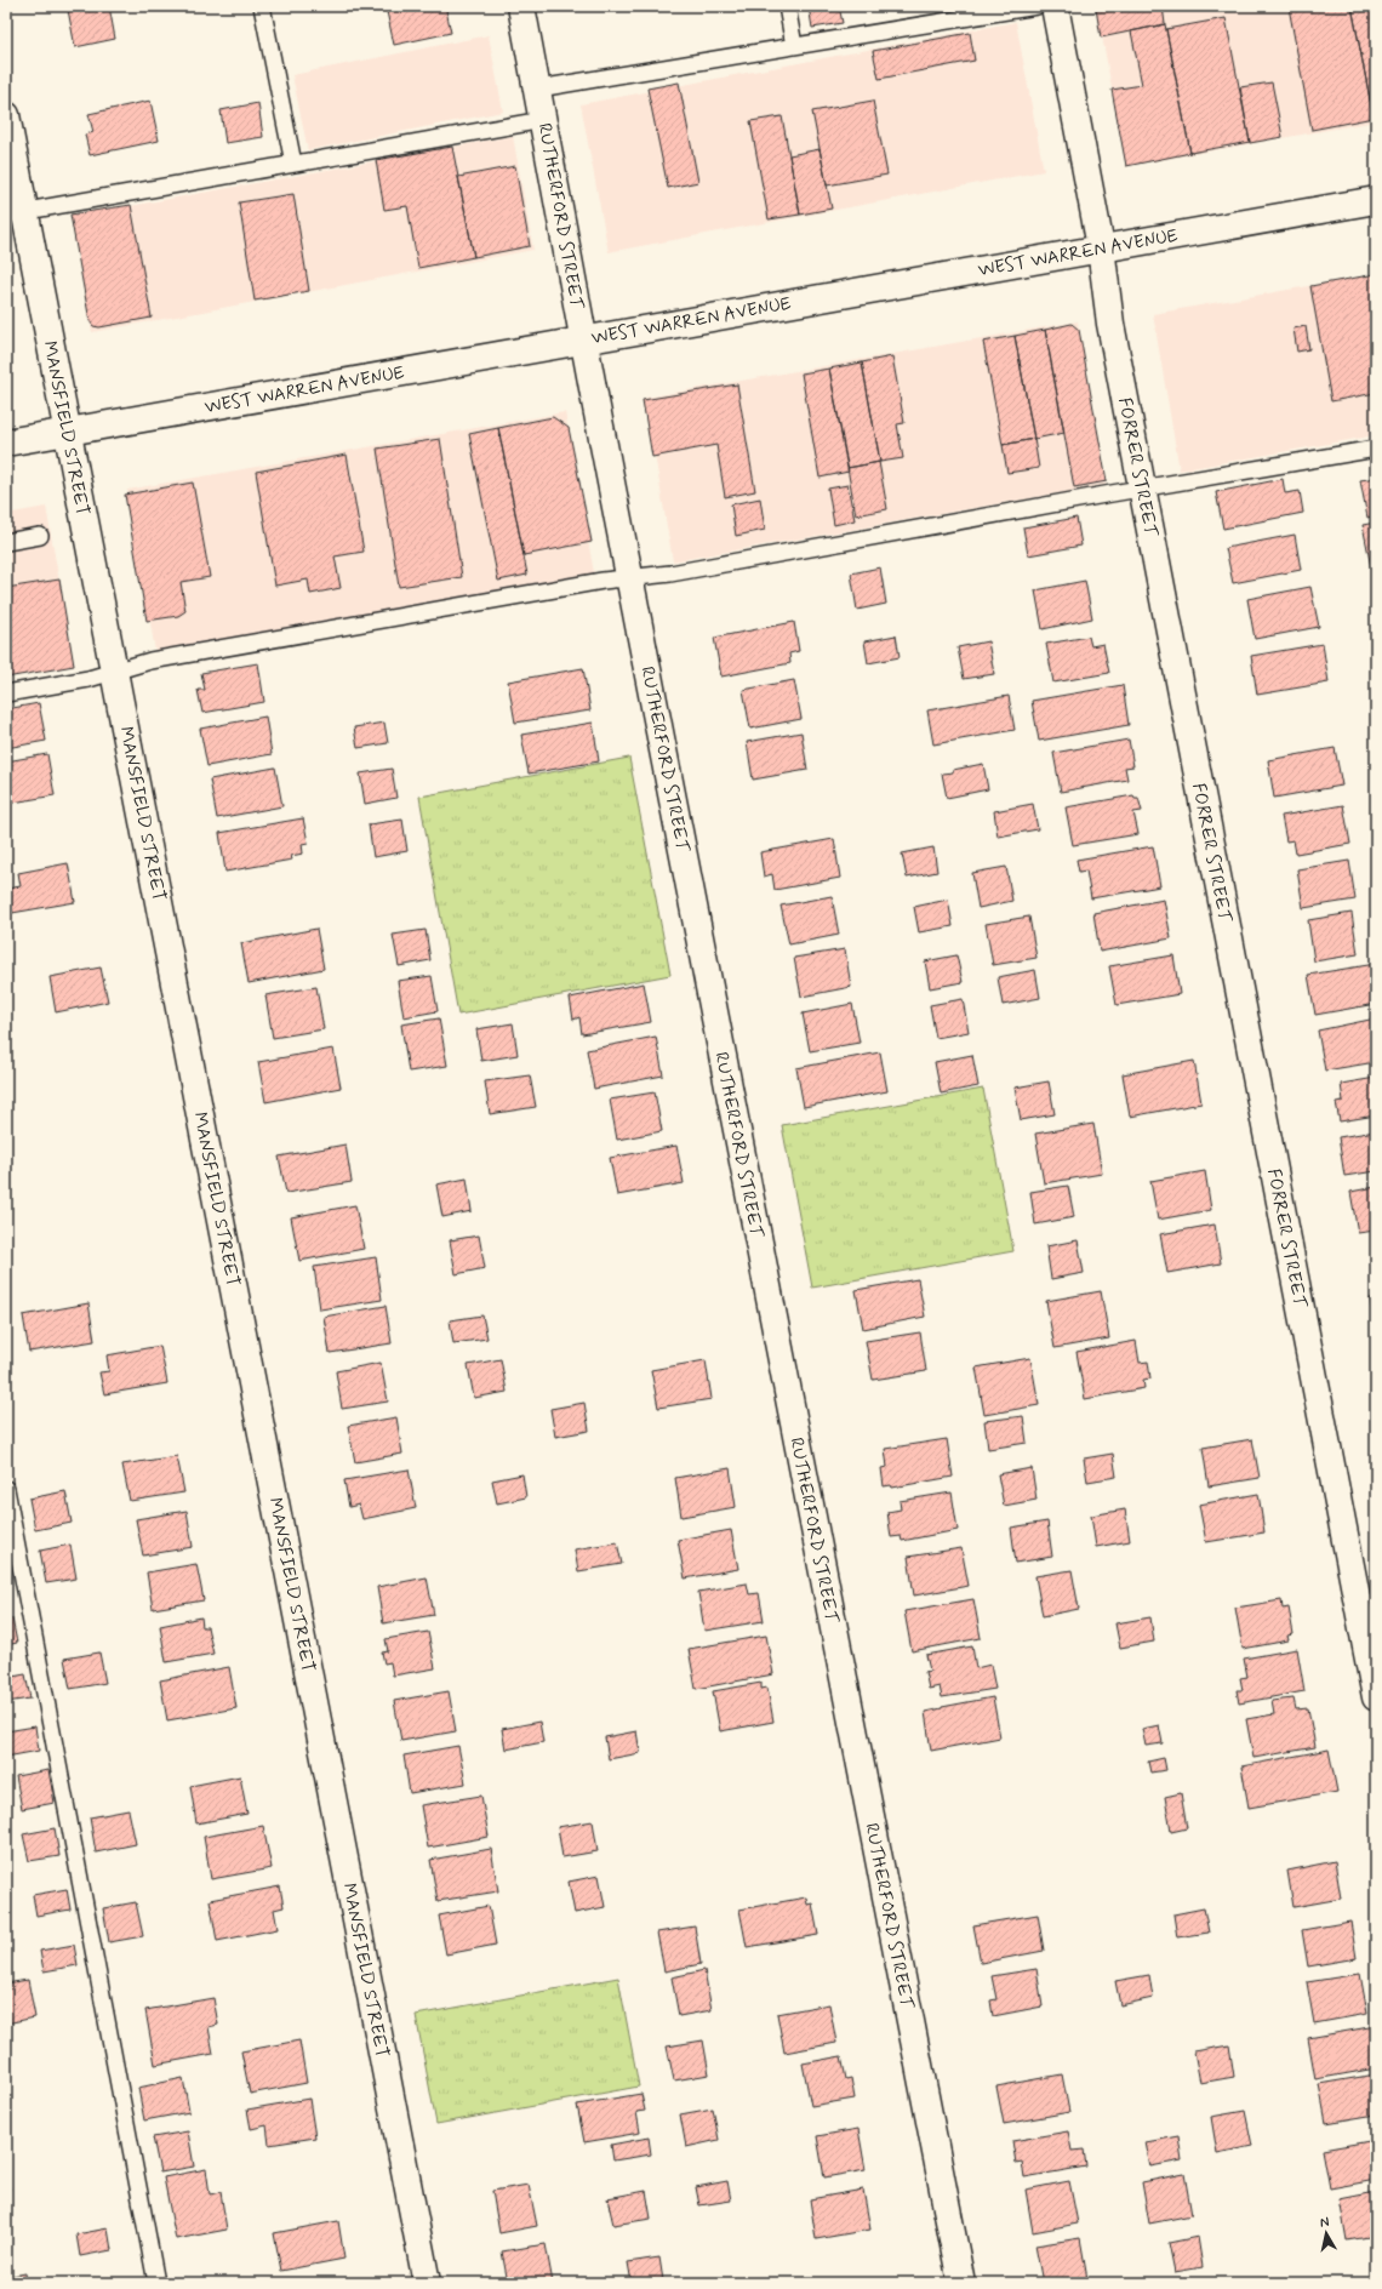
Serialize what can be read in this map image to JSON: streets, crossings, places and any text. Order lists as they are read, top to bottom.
{
  "streets": {
    "street": [
      "RUTHERFORD STREET",
      "WEST WARREN AVENUE",
      "MANSFIELD STREET",
      "FORRER STREET"
    ]
  },
  "crossings": [
    ["RUTHERFORD STREET", "WEST WARREN AVENUE"],
    ["WEST WARREN AVENUE", "MANSFIELD STREET"],
    ["WEST WARREN AVENUE", "FORRER STREET"]
  ],
  "north": "top"
}
